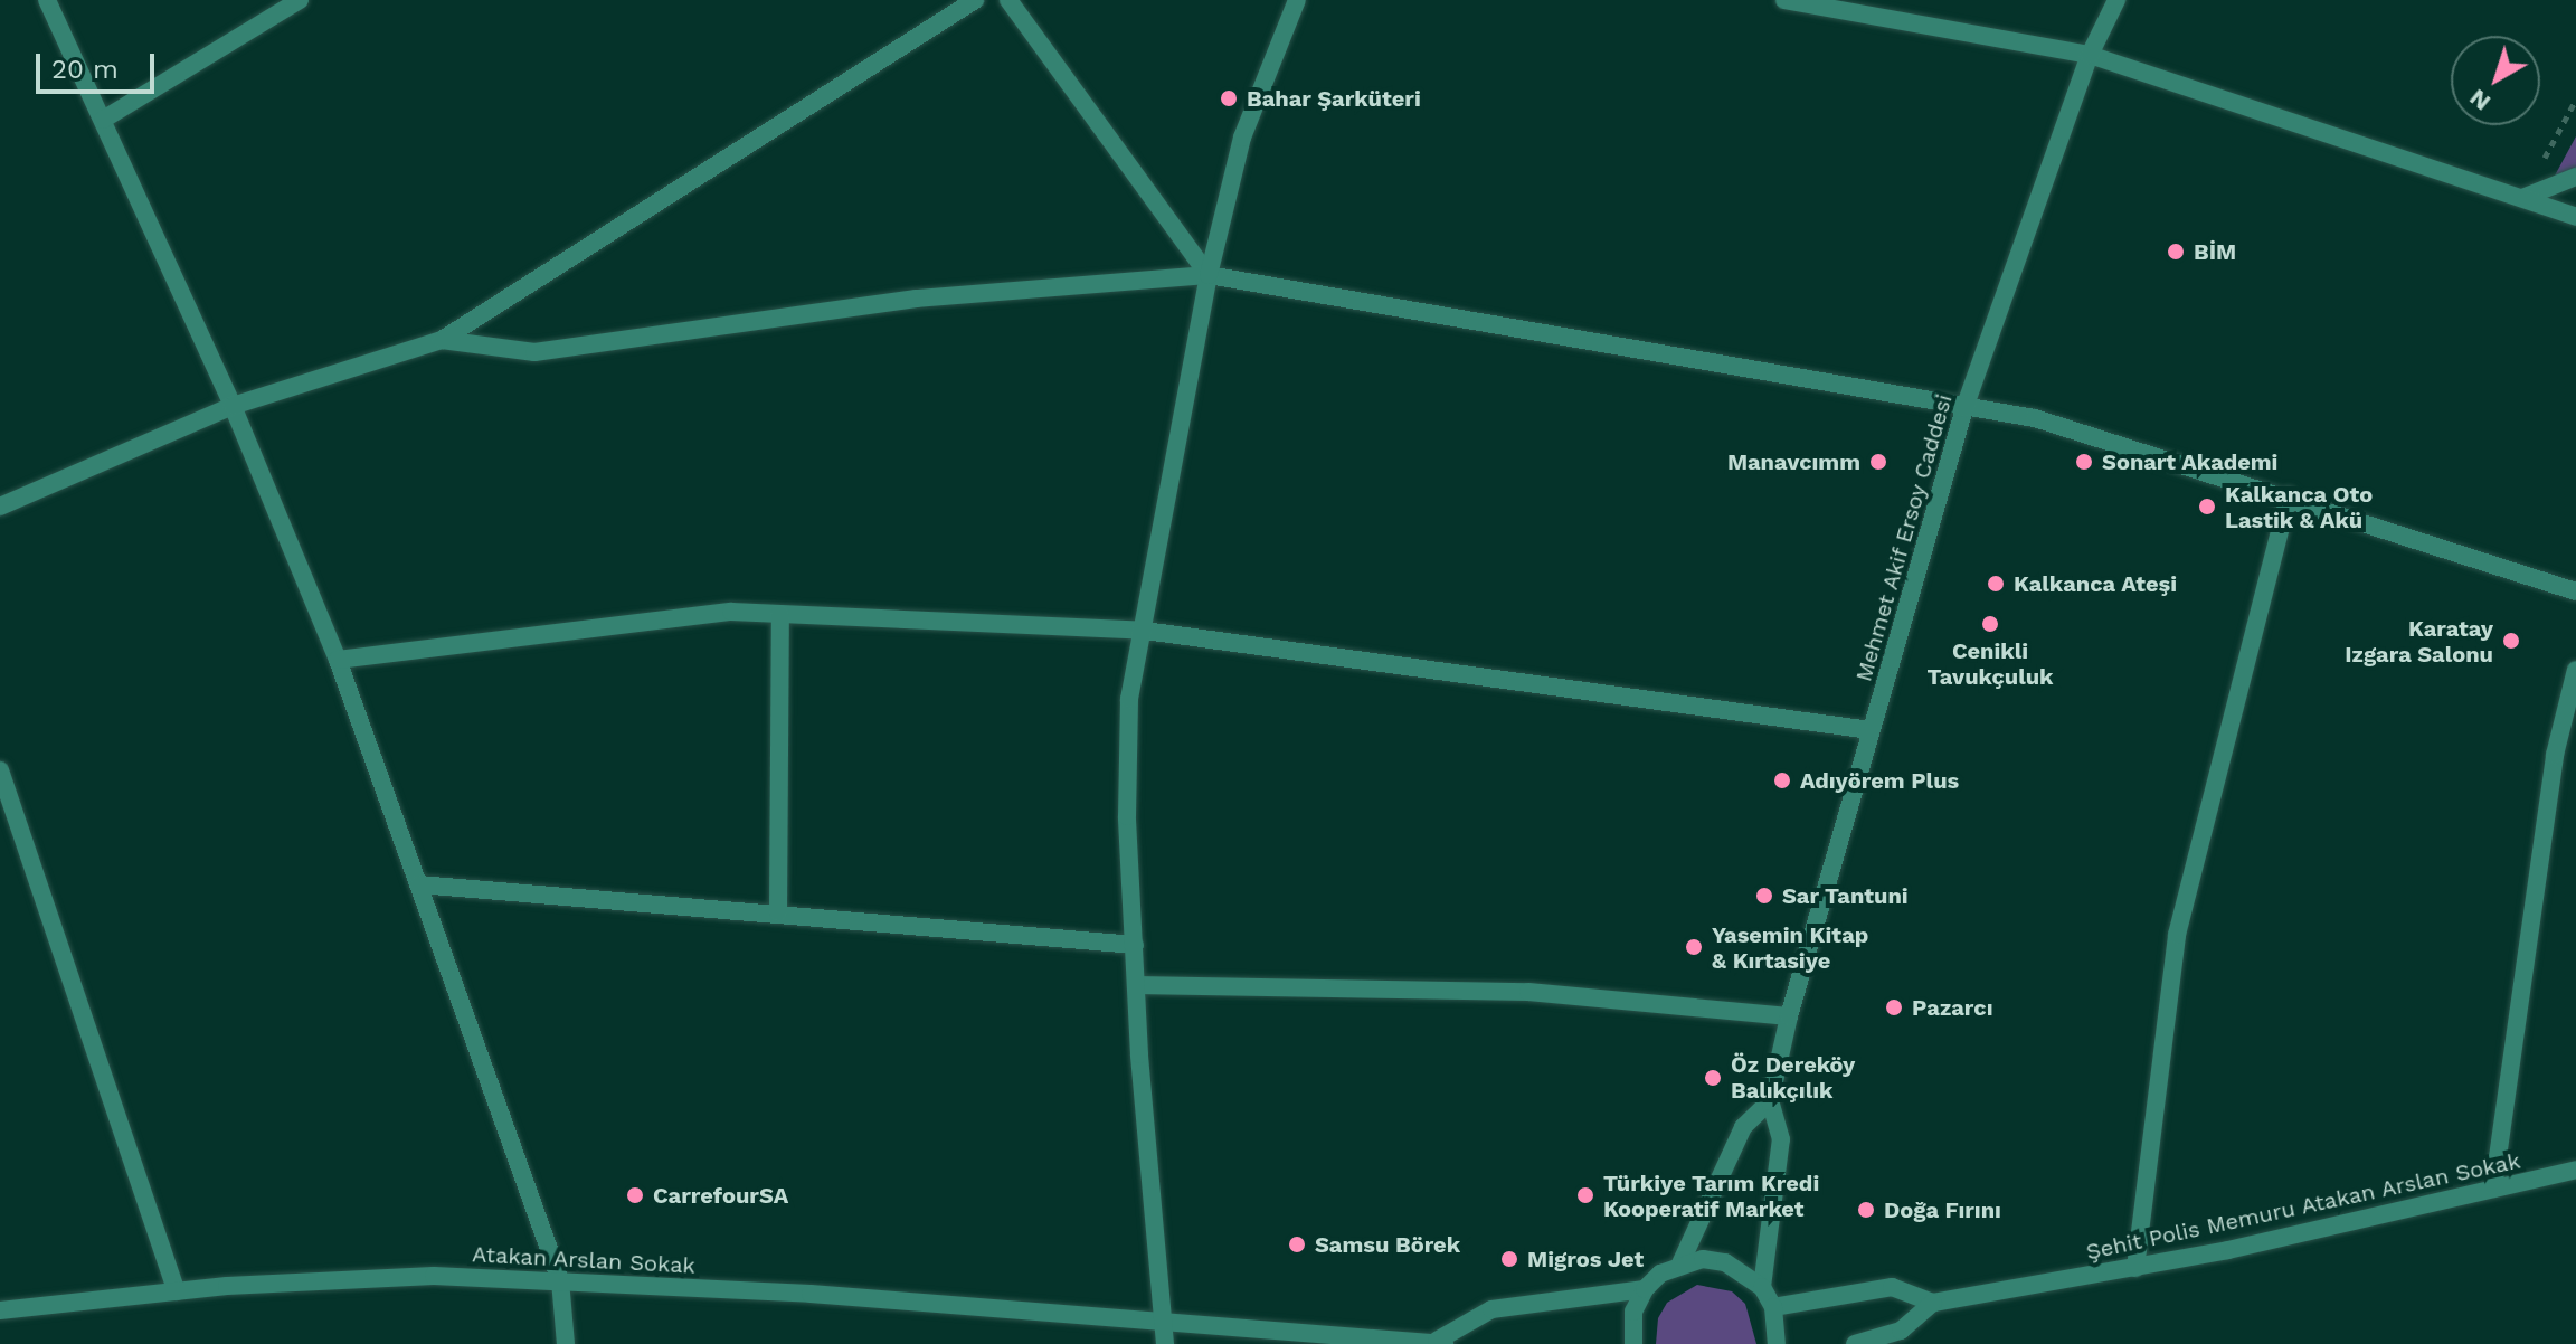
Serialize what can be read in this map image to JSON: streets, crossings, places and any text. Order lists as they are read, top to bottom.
{
  "streets": {
    "street": ["Mehmet Akif Ersoy Caddesi", "Şehit Polis Memuru Atakan Arslan Sokak", "Atakan Arslan Sokak"]
  },
  "places": [
    "Bahar Şarküteri",
    "BİM",
    "Manavcımm",
    "Sonart Akademi",
    "Kalkanca Oto Lastik & Akü",
    "Kalkanca Ateşi",
    "Cenikli Tavukçuluk",
    "Karatay Izgara Salonu",
    "Adıyörem Plus",
    "Sar Tantuni",
    "Yasemin Kitap & Kırtasiye",
    "Pazarcı",
    "Öz Dereköy Balıkçılık",
    "CarrefourSA",
    "Türkiye Tarım Kredi Kooperatif Market",
    "Doğa Fırını",
    "Samsu Börek",
    "Migros Jet"
  ],
  "scale_bar": "20 m",
  "north": "bottom left"
}
